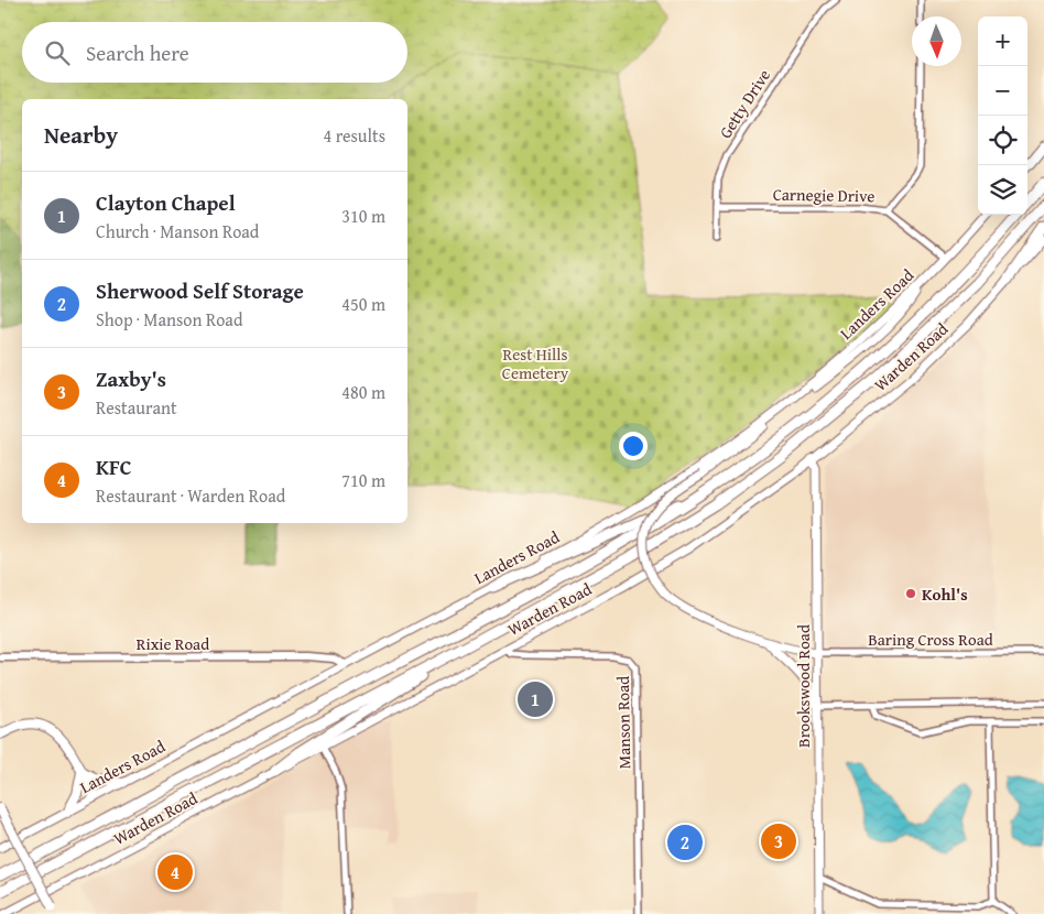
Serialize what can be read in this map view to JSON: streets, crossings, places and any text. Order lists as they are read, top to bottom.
{
  "streets": {
    "main road": ["Landers Road", "Warden Road", "Brookswood Road"],
    "street": [
      "Getty Drive",
      "Carnegie Drive",
      "Baring Cross Road",
      "Rixie Road",
      "Manson Road"
    ]
  },
  "crossings": [
    ["Getty Drive", "Carnegie Drive"],
    ["Carnegie Drive", "Landers Road"],
    ["Landers Road", "Rixie Road"],
    ["Warden Road", "Brookswood Road"],
    ["Warden Road", "Manson Road"],
    ["Baring Cross Road", "Brookswood Road"]
  ],
  "parks": ["Rest Hills Cemetery"],
  "places": ["Kohl's"],
  "north": "bottom",
  "page": {
    "map_buttons": ["+", "−"],
    "search": "Search here",
    "heading": ["Nearby", "4 results"],
    "list": [
      {
        "mark": "1",
        "name": "Clayton Chapel",
        "note": "Church · Manson Road",
        "value": "310 m"
      },
      {
        "mark": "2",
        "name": "Sherwood Self Storage",
        "note": "Shop · Manson Road",
        "value": "450 m"
      },
      {
        "mark": "3",
        "name": "Zaxby's",
        "note": "Restaurant",
        "value": "480 m"
      },
      {
        "mark": "4",
        "name": "KFC",
        "note": "Restaurant · Warden Road",
        "value": "710 m"
      }
    ],
    "pins": [
      "1",
      "3",
      "2",
      "4"
    ]
  }
}
